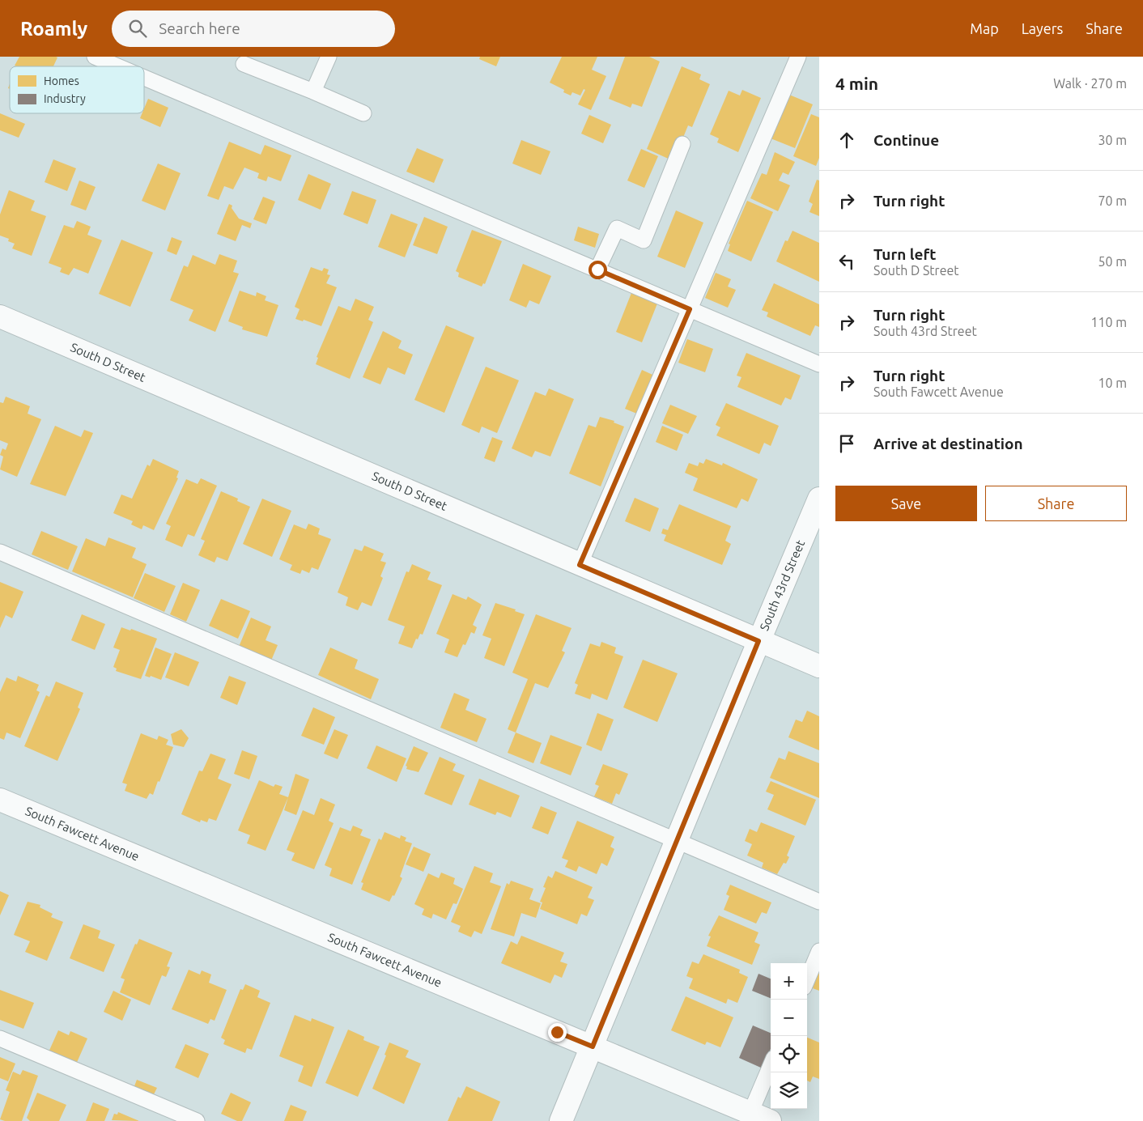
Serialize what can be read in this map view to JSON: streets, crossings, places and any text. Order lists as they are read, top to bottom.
{
  "streets": {
    "street": ["South D Street", "South 43rd Street", "South Fawcett Avenue"]
  },
  "crossings": [
    ["South D Street", "South 43rd Street"],
    ["South 43rd Street", "South Fawcett Avenue"]
  ],
  "legend": ["Homes", "Industry"],
  "page": {
    "header": "Roamly",
    "search": "Search here",
    "nav": ["Map", "Layers", "Share"],
    "heading": ["4 min", "Walk · 270 m"],
    "list": [
      ["Continue", "30 m"],
      ["Turn right", "70 m"],
      ["Turn left", "South D Street", "50 m"],
      ["Turn right", "South 43rd Street", "110 m"],
      ["Turn right", "South Fawcett Avenue", "10 m"],
      "Arrive at destination"
    ],
    "buttons": ["Save", "Share"],
    "map_buttons": ["+", "−"]
  }
}
